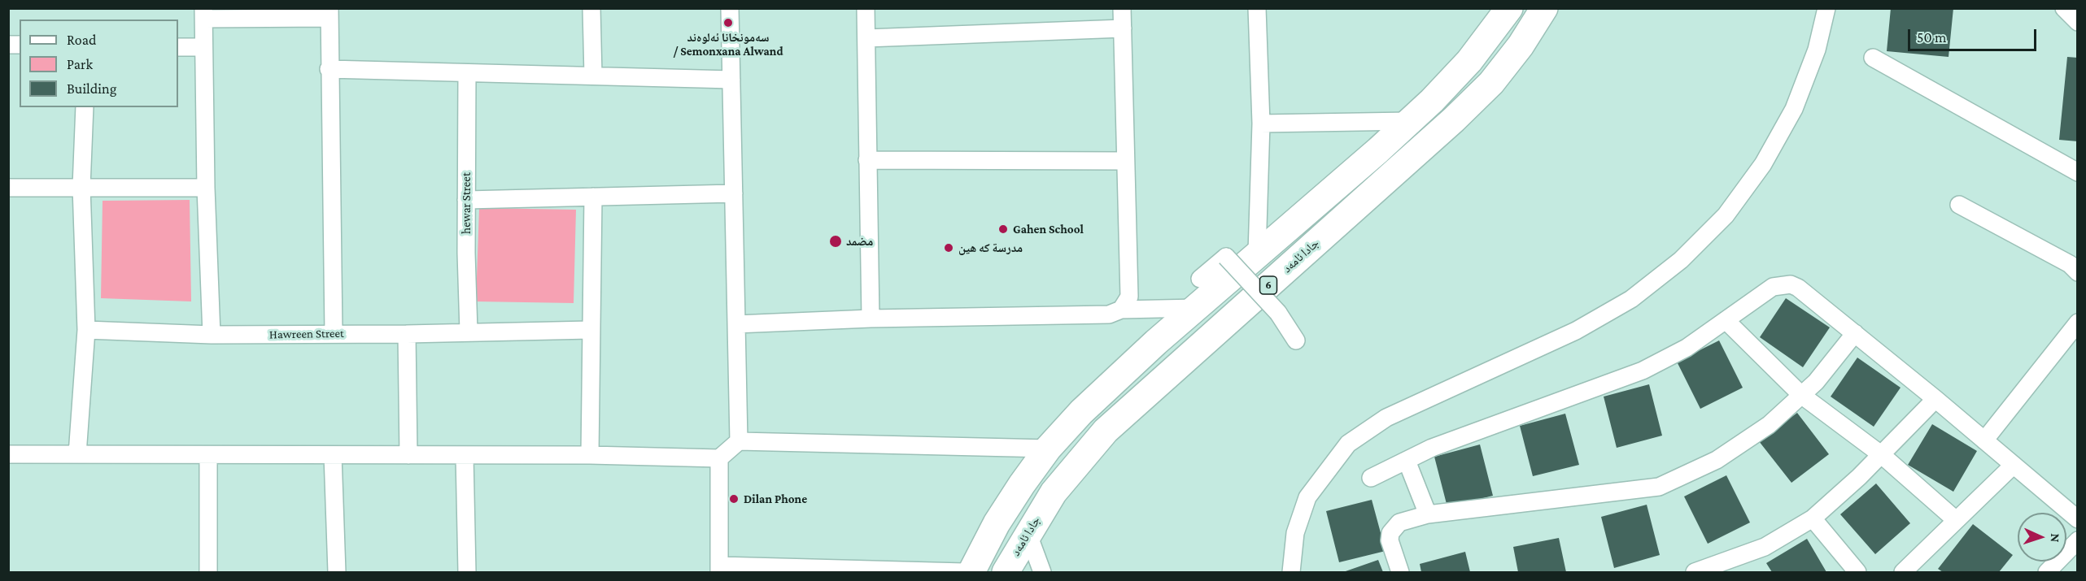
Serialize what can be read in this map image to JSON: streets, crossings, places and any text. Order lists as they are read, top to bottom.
{
  "streets": {
    "main road": ["جادا ئامەد", "6"],
    "street": ["hewar Street", "Hawreen Street"]
  },
  "crossings": [
    ["hewar Street", "Hawreen Street"]
  ],
  "places": [
    "سەمونخانا ئەلوەند / Semonxana Alwand",
    "Gahen School",
    "مضمد",
    "مدرسة كه هين",
    "Dilan Phone"
  ],
  "legend": ["Road", "Park", "Building"],
  "scale_bar": "50 m",
  "north": "right"
}
